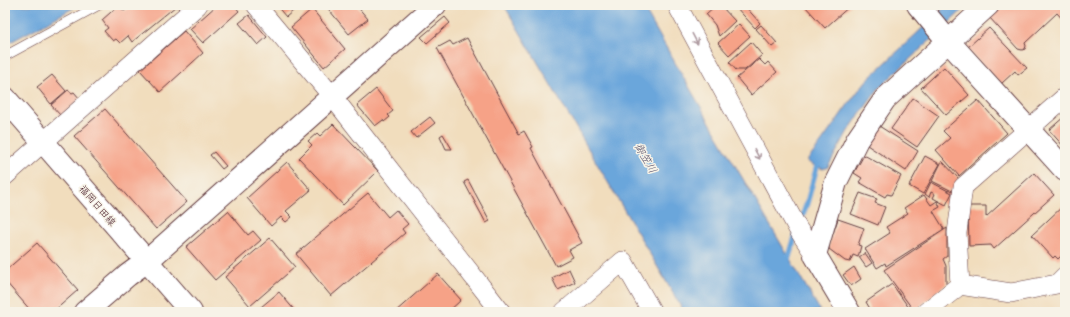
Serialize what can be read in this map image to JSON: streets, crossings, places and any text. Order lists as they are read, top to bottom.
{
  "streets": {
    "street": ["福岡日田線"]
  },
  "water": ["御笠川"]
}
